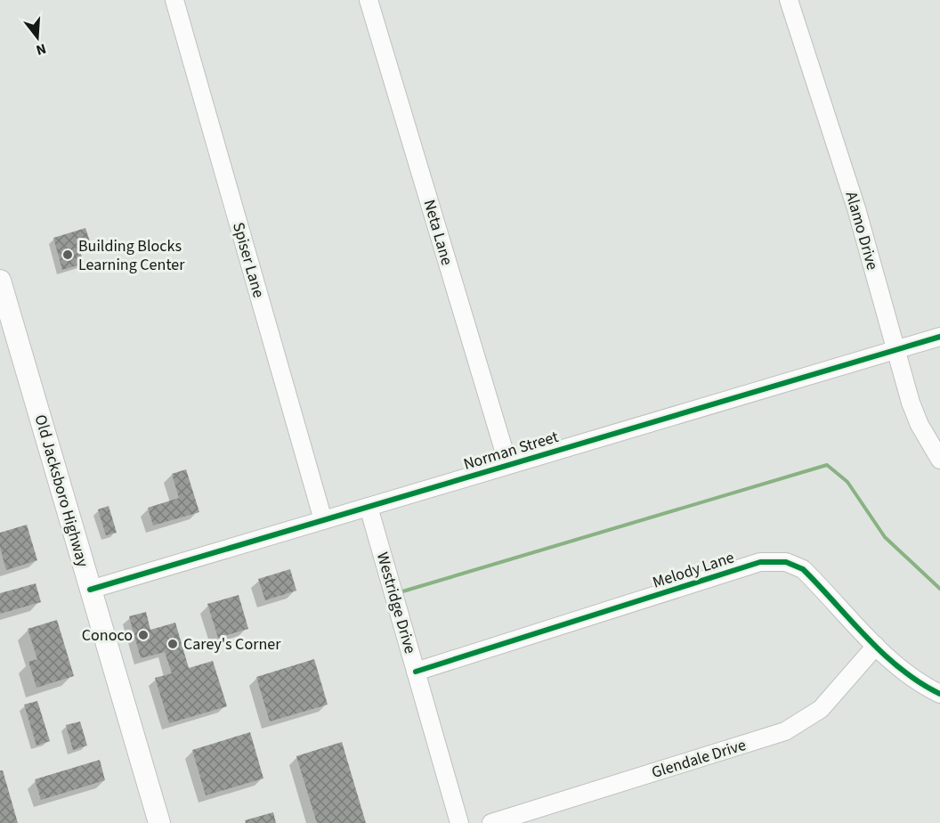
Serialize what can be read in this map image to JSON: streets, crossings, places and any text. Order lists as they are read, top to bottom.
{
  "streets": {
    "main road": ["Old Jacksboro Highway"],
    "street": [
      "Alamo Drive",
      "Neta Lane",
      "Spiser Lane",
      "Norman Street",
      "Melody Lane",
      "Westridge Drive",
      "Glendale Drive"
    ]
  },
  "crossings": [
    ["Alamo Drive", "Norman Street"],
    ["Neta Lane", "Norman Street"],
    ["Spiser Lane", "Norman Street"],
    ["Norman Street", "Old Jacksboro Highway"],
    ["Norman Street", "Westridge Drive"],
    ["Melody Lane", "Westridge Drive"],
    ["Melody Lane", "Glendale Drive"]
  ],
  "places": ["Building Blocks Learning Center", "Conoco", "Carey's Corner"],
  "north": "bottom"
}
